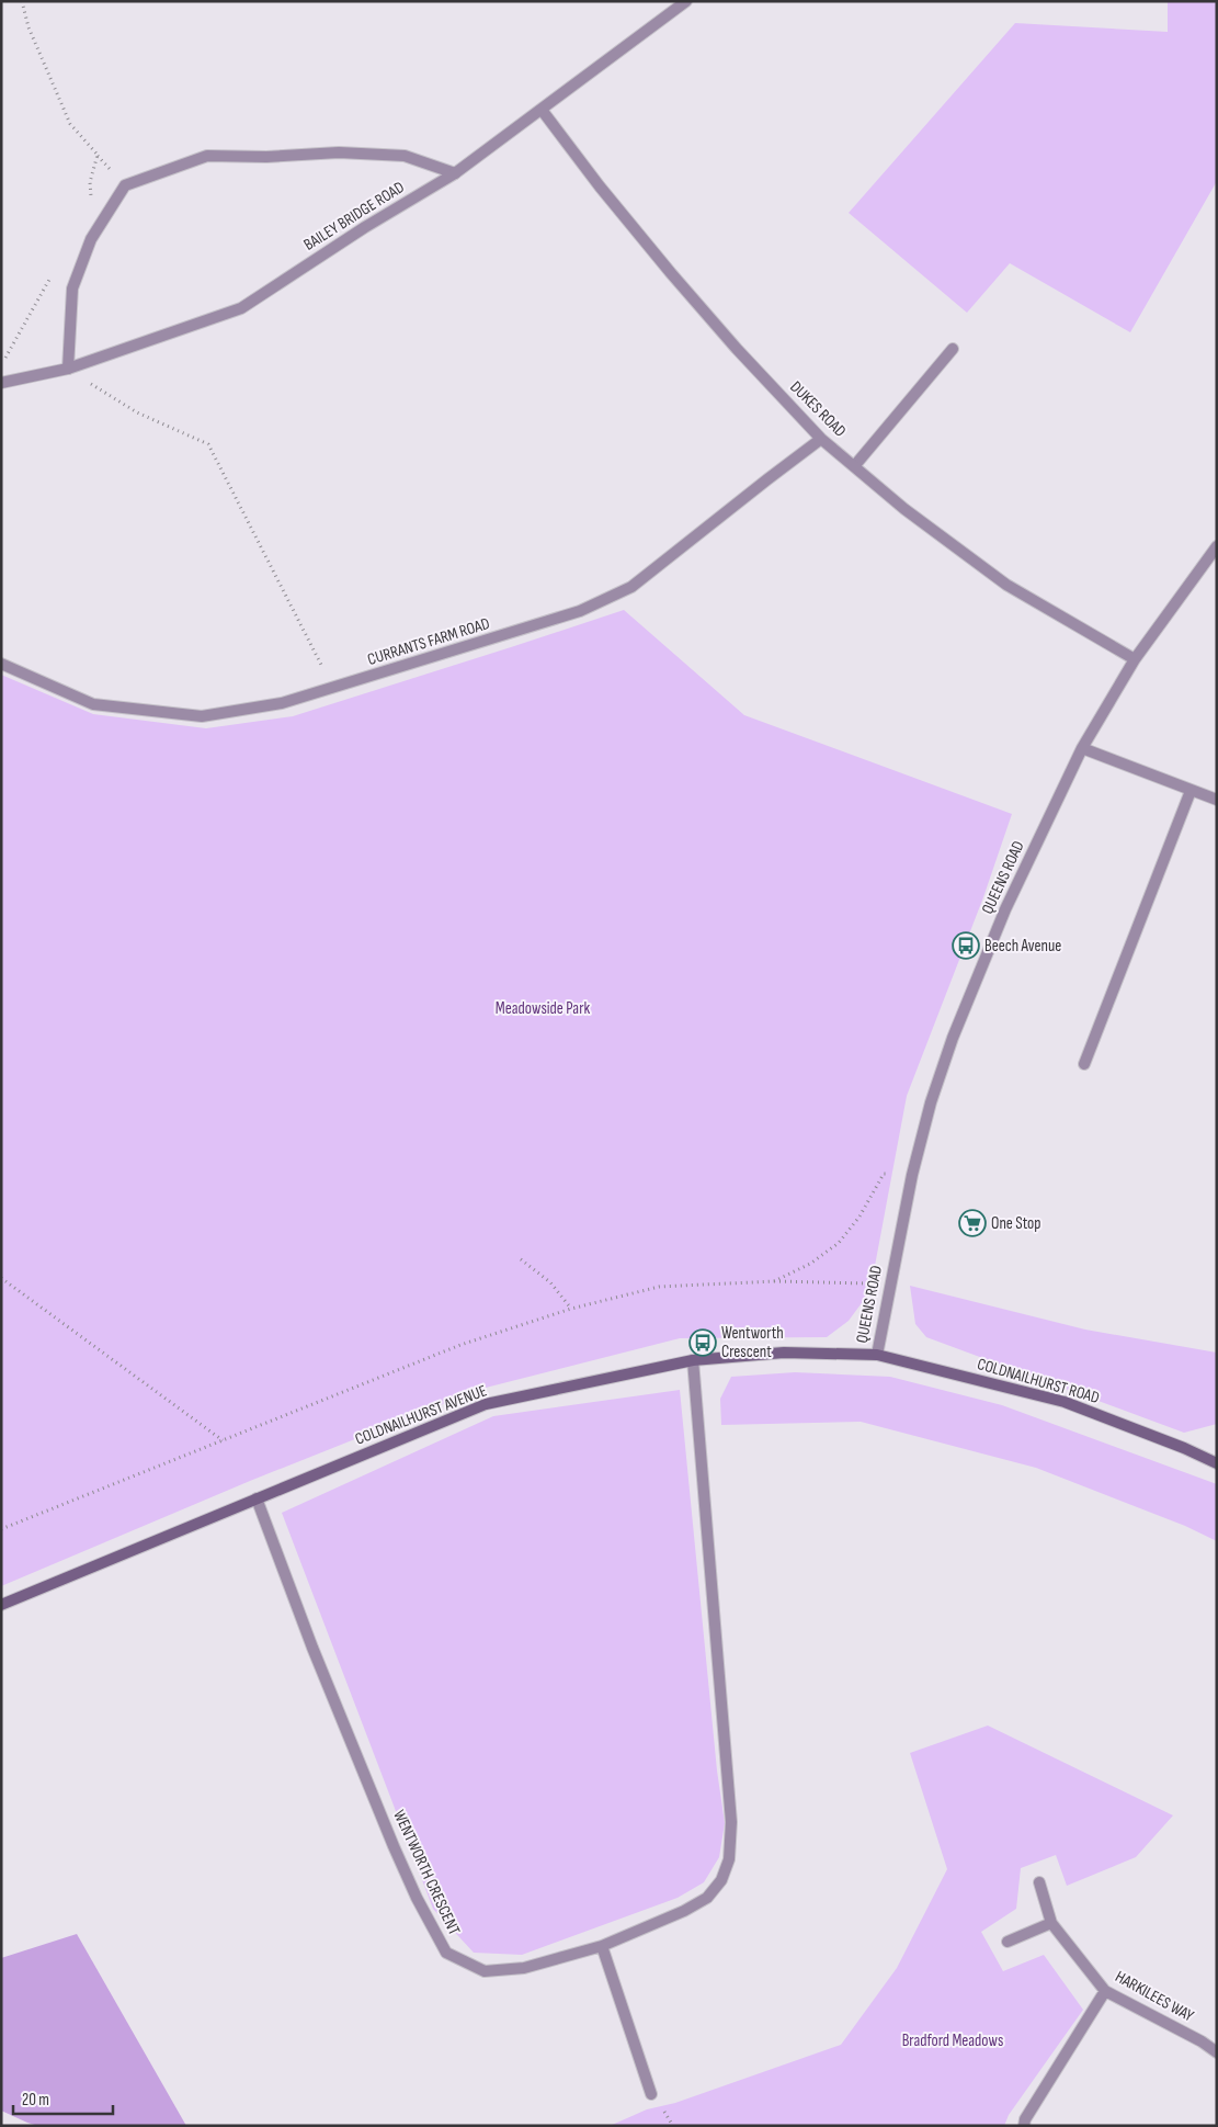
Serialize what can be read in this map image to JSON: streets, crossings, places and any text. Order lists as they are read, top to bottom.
{
  "streets": {
    "street": [
      "BAILEY BRIDGE ROAD",
      "DUKES ROAD",
      "CURRANTS FARM ROAD",
      "QUEENS ROAD",
      "COLDNAILHURST ROAD",
      "COLDNAILHURST AVENUE",
      "WENTWORTH CRESCENT",
      "HARKILEES WAY"
    ]
  },
  "crossings": [
    ["BAILEY BRIDGE ROAD", "DUKES ROAD"],
    ["DUKES ROAD", "CURRANTS FARM ROAD"],
    ["DUKES ROAD", "QUEENS ROAD"],
    ["QUEENS ROAD", "COLDNAILHURST ROAD"],
    ["QUEENS ROAD", "COLDNAILHURST AVENUE"],
    ["COLDNAILHURST ROAD", "COLDNAILHURST AVENUE"],
    ["COLDNAILHURST AVENUE", "WENTWORTH CRESCENT"]
  ],
  "parks": ["Meadowside Park", "Bradford Meadows"],
  "places": {
    "bus stop": ["Beech Avenue", "Wentworth Crescent"],
    "supermarket": ["One Stop"]
  },
  "scale_bar": "20 m"
}
